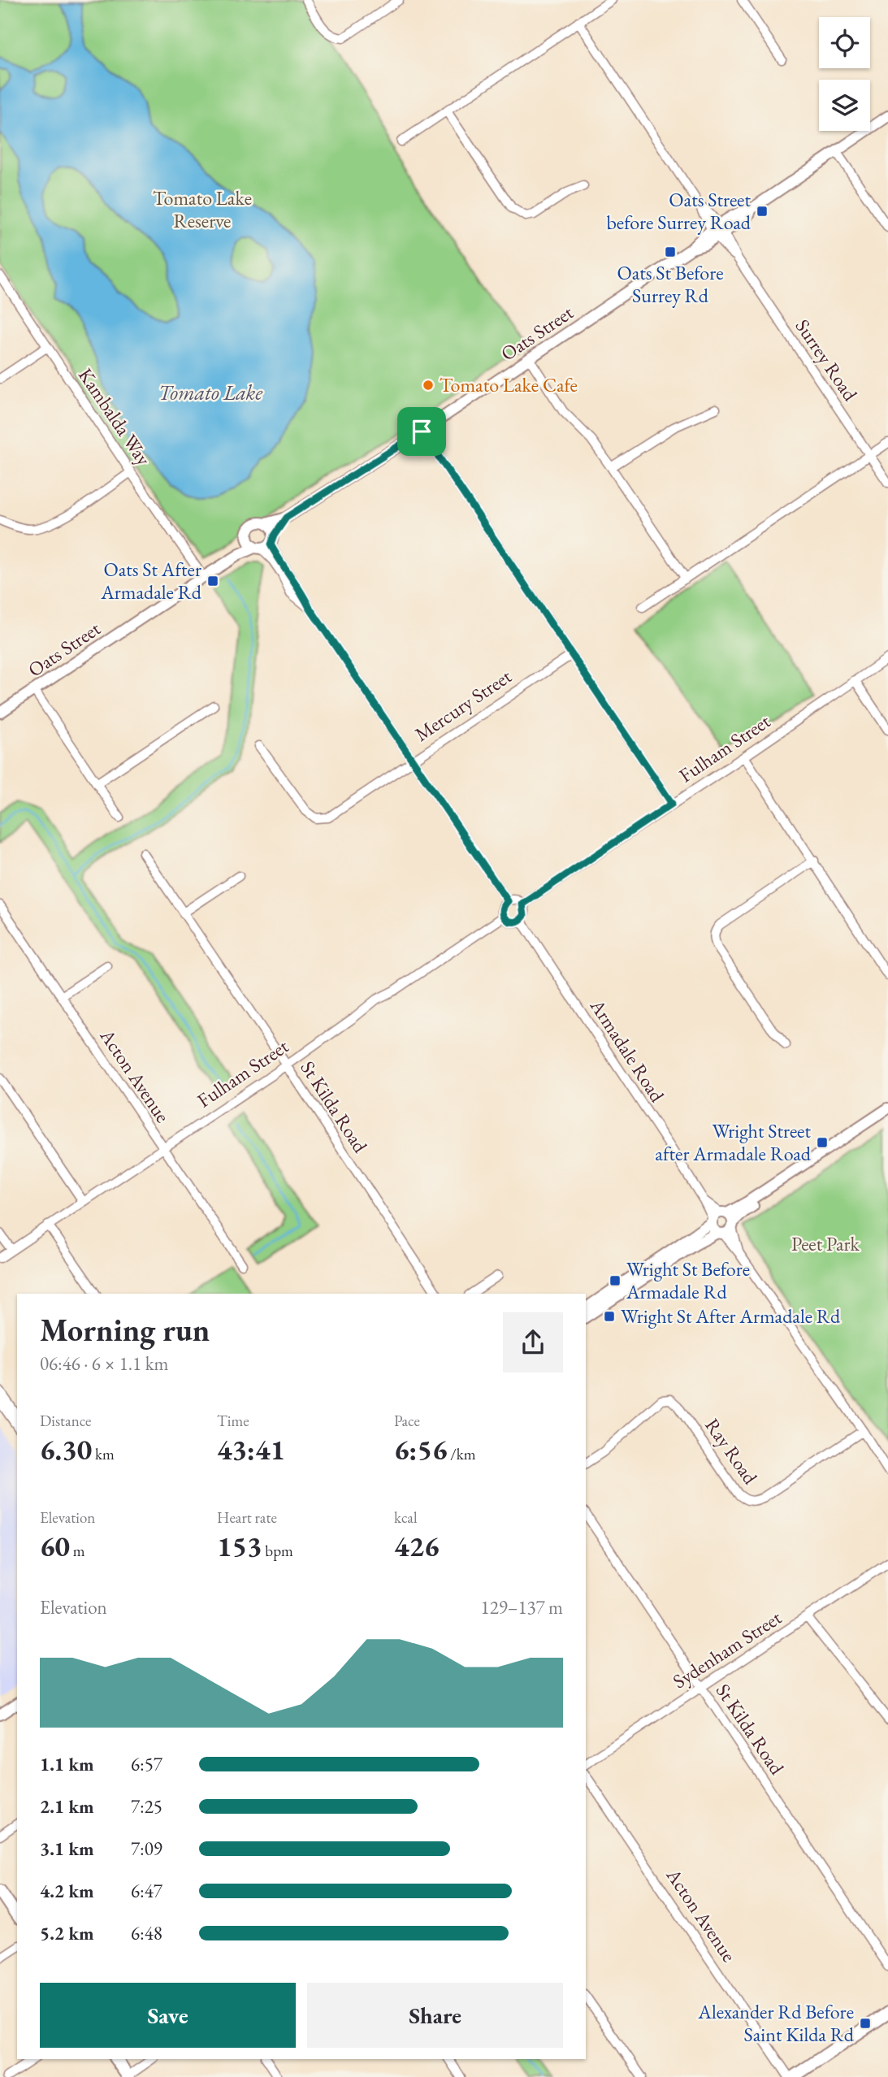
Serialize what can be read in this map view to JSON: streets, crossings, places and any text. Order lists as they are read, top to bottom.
{
  "streets": {
    "street": [
      "Oats Street",
      "Surrey Road",
      "Kambalda Way",
      "Mercury Street",
      "Fulham Street",
      "Armadale Road",
      "Acton Avenue",
      "St Kilda Road",
      "Ray Road",
      "Sydenham Street"
    ]
  },
  "crossings": [
    ["Oats Street", "Surrey Road"],
    ["Oats Street", "Kambalda Way"],
    ["Fulham Street", "Armadale Road"],
    ["Fulham Street", "Acton Avenue"],
    ["Fulham Street", "St Kilda Road"],
    ["St Kilda Road", "Sydenham Street"]
  ],
  "water": ["Tomato Lake"],
  "parks": ["Tomato Lake Reserve", "Peet Park"],
  "places": {
    "transit": [
      "Oats Street before Surrey Road",
      "Oats St Before Surrey Rd",
      "Oats St After Armadale Rd",
      "Wright Street after Armadale Road",
      "Wright St Before Armadale Rd",
      "Wright St After Armadale Rd",
      "Alexander Rd Before Saint Kilda Rd"
    ],
    "other": ["Tomato Lake Cafe"]
  },
  "page": {
    "heading": ["Morning run", "06:46 · 6 × 1.1 km"],
    "stats": [
      ["Distance", "6.30 km"],
      ["Time", "43:41"],
      ["Pace", "6:56 /km"],
      ["Elevation", "60 m"],
      ["Heart rate", "153 bpm"],
      ["kcal", "426"]
    ],
    "chart": ["Elevation", "129–137 m"],
    "list": [
      {
        "name": "1.1 km",
        "note": "6:57"
      },
      {
        "name": "2.1 km",
        "note": "7:25"
      },
      {
        "name": "3.1 km",
        "note": "7:09"
      },
      {
        "name": "4.2 km",
        "note": "6:47"
      },
      {
        "name": "5.2 km",
        "note": "6:48"
      }
    ],
    "buttons": ["Save", "Share"]
  }
}
